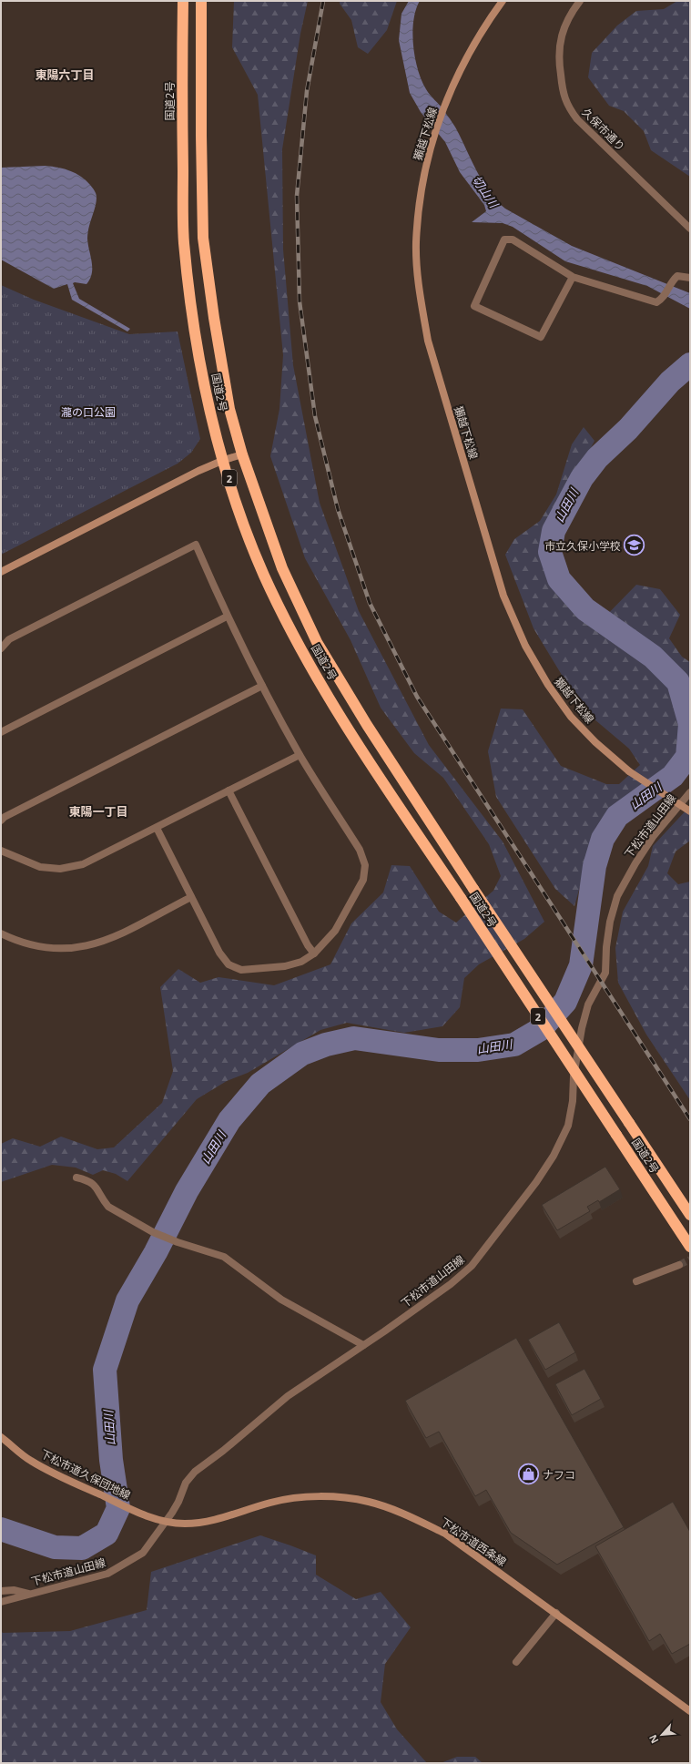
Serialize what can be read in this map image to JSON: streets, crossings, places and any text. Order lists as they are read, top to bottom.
{
  "streets": {
    "highway": ["国道2号", "2"],
    "street": [
      "久保市通り",
      "獺越下松線",
      "下松市道山田線",
      "下松市道久保団地線",
      "下松市道西条線"
    ]
  },
  "crossings": [
    ["下松市道山田線", "下松市道久保団地線"],
    ["下松市道山田線", "下松市道西条線"],
    ["下松市道久保団地線", "下松市道西条線"]
  ],
  "districts": ["東陽六丁目", "東陽一丁目"],
  "water": ["切山川", "山田川"],
  "parks": ["瀧の口公園"],
  "places": {
    "school or university": ["市立久保小学校"],
    "shop": ["ナフコ"]
  },
  "north": "bottom left"
}
